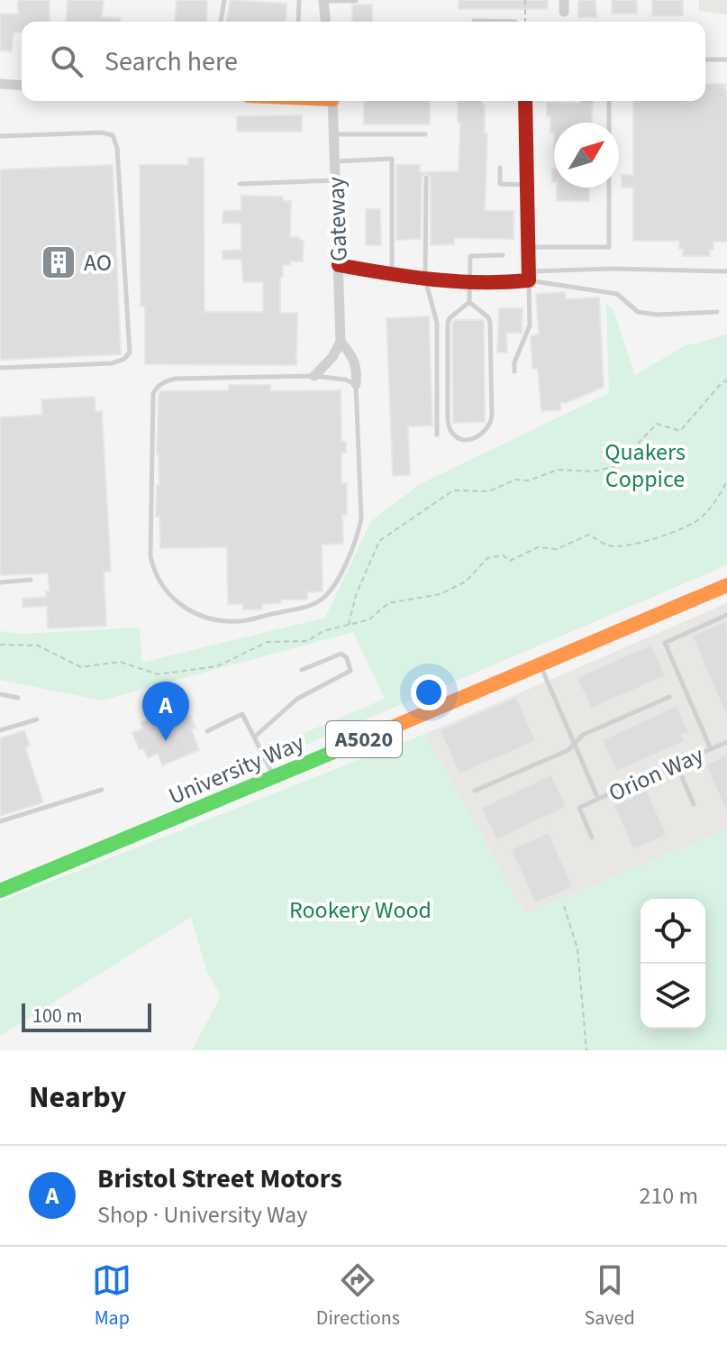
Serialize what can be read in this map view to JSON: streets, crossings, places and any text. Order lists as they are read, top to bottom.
{
  "streets": {
    "main road": ["A5020", "University Way"],
    "street": ["Gateway"],
    "lane": ["Orion Way"]
  },
  "crossings": [
    ["University Way", "Orion Way"]
  ],
  "parks": ["Quakers Coppice", "Rookery Wood"],
  "places": {
    "building": ["AO"]
  },
  "scale_bar": "100 m",
  "north": "top right",
  "page": {
    "search": "Search here",
    "pins": "A",
    "scale": "100 m",
    "heading": "Nearby",
    "list": [
      {
        "mark": "A",
        "name": "Bristol Street Motors",
        "note": "Shop · University Way",
        "value": "210 m"
      }
    ],
    "nav": ["Map", "Directions", "Saved"]
  }
}
